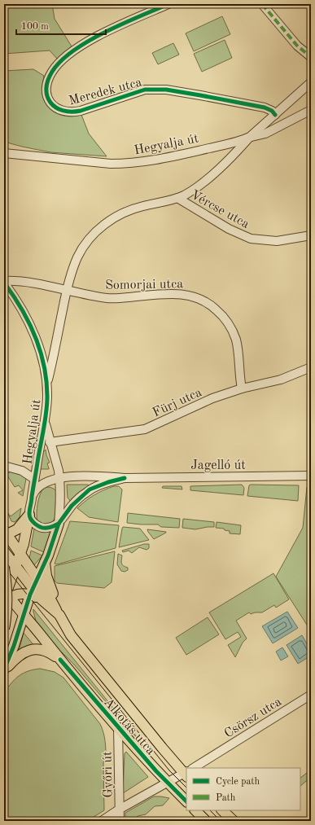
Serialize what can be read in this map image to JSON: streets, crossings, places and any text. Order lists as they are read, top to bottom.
{
  "streets": {
    "main road": ["Hegyalja út", "Alkotás utca"],
    "street": [
      "Meredek utca",
      "Vércse utca",
      "Somorjai utca",
      "Fürj utca",
      "Jagelló út",
      "Csörsz utca",
      "Győri út"
    ]
  },
  "crossings": [
    ["Meredek utca", "Hegyalja út"],
    ["Hegyalja út", "Somorjai utca"],
    ["Hegyalja út", "Fürj utca"],
    ["Hegyalja út", "Jagelló út"],
    ["Hegyalja út", "Alkotás utca"],
    ["Somorjai utca", "Fürj utca"],
    ["Csörsz utca", "Alkotás utca"],
    ["Csörsz utca", "Győri út"],
    ["Alkotás utca", "Győri út"]
  ],
  "legend": ["Cycle path", "Path"],
  "scale_bar": "100 m"
}
